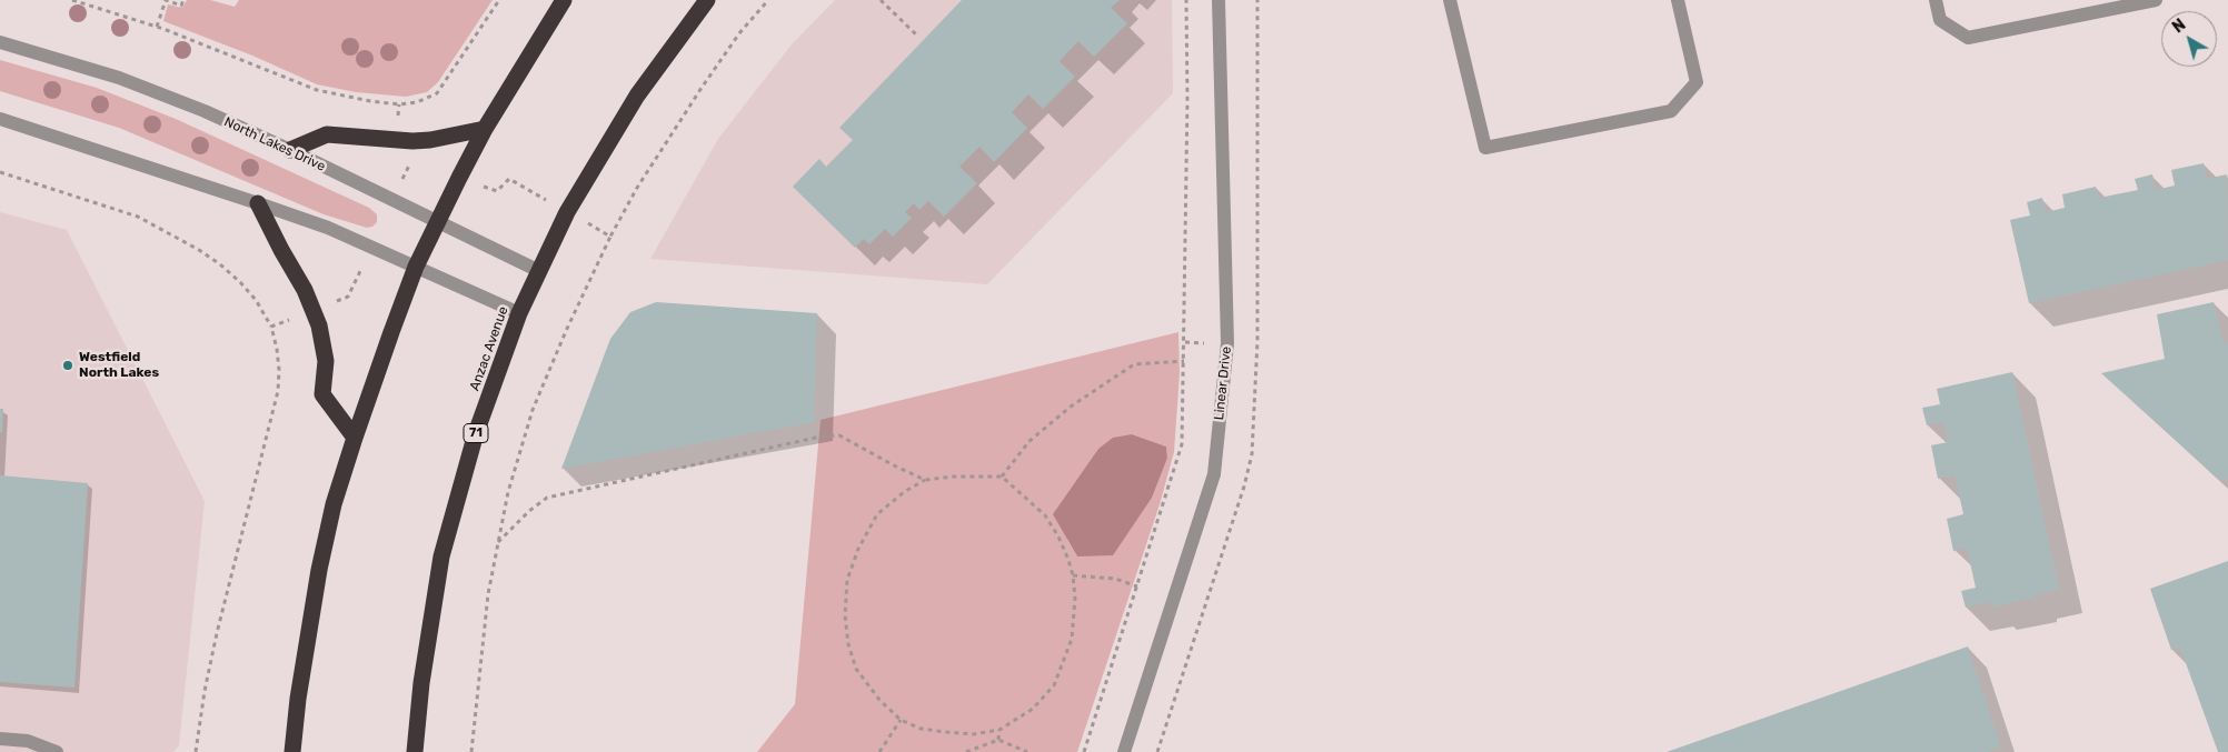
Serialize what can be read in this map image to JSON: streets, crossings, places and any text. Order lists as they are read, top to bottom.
{
  "streets": {
    "highway": ["Anzac Avenue", "71"],
    "street": ["North Lakes Drive", "Linear Drive"]
  },
  "crossings": [
    ["North Lakes Drive", "Anzac Avenue"]
  ],
  "places": ["Westfield North Lakes"],
  "north": "top left"
}
